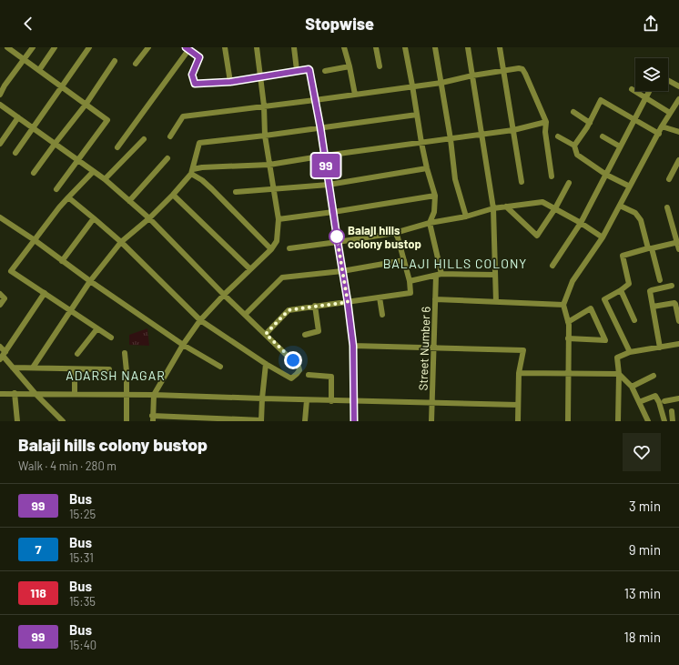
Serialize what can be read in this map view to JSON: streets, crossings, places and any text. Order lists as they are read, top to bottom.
{
  "streets": {
    "street": ["Street Number 6"]
  },
  "districts": ["BALAJI HILLS COLONY", "ADARSH NAGAR"],
  "places": ["Balaji hills colony bustop"],
  "lines": ["bus line 99"],
  "page": {
    "header": "Stopwise",
    "on_map": "99",
    "heading": ["Balaji hills colony bustop", "Walk · 4 min · 280 m"],
    "list": [
      {
        "mark": "99",
        "name": "Bus",
        "note": "15:25",
        "value": "3 min"
      },
      {
        "mark": "7",
        "name": "Bus",
        "note": "15:31",
        "value": "9 min"
      },
      {
        "mark": "118",
        "name": "Bus",
        "note": "15:35",
        "value": "13 min"
      },
      {
        "mark": "99",
        "name": "Bus",
        "note": "15:40",
        "value": "18 min"
      }
    ]
  }
}
